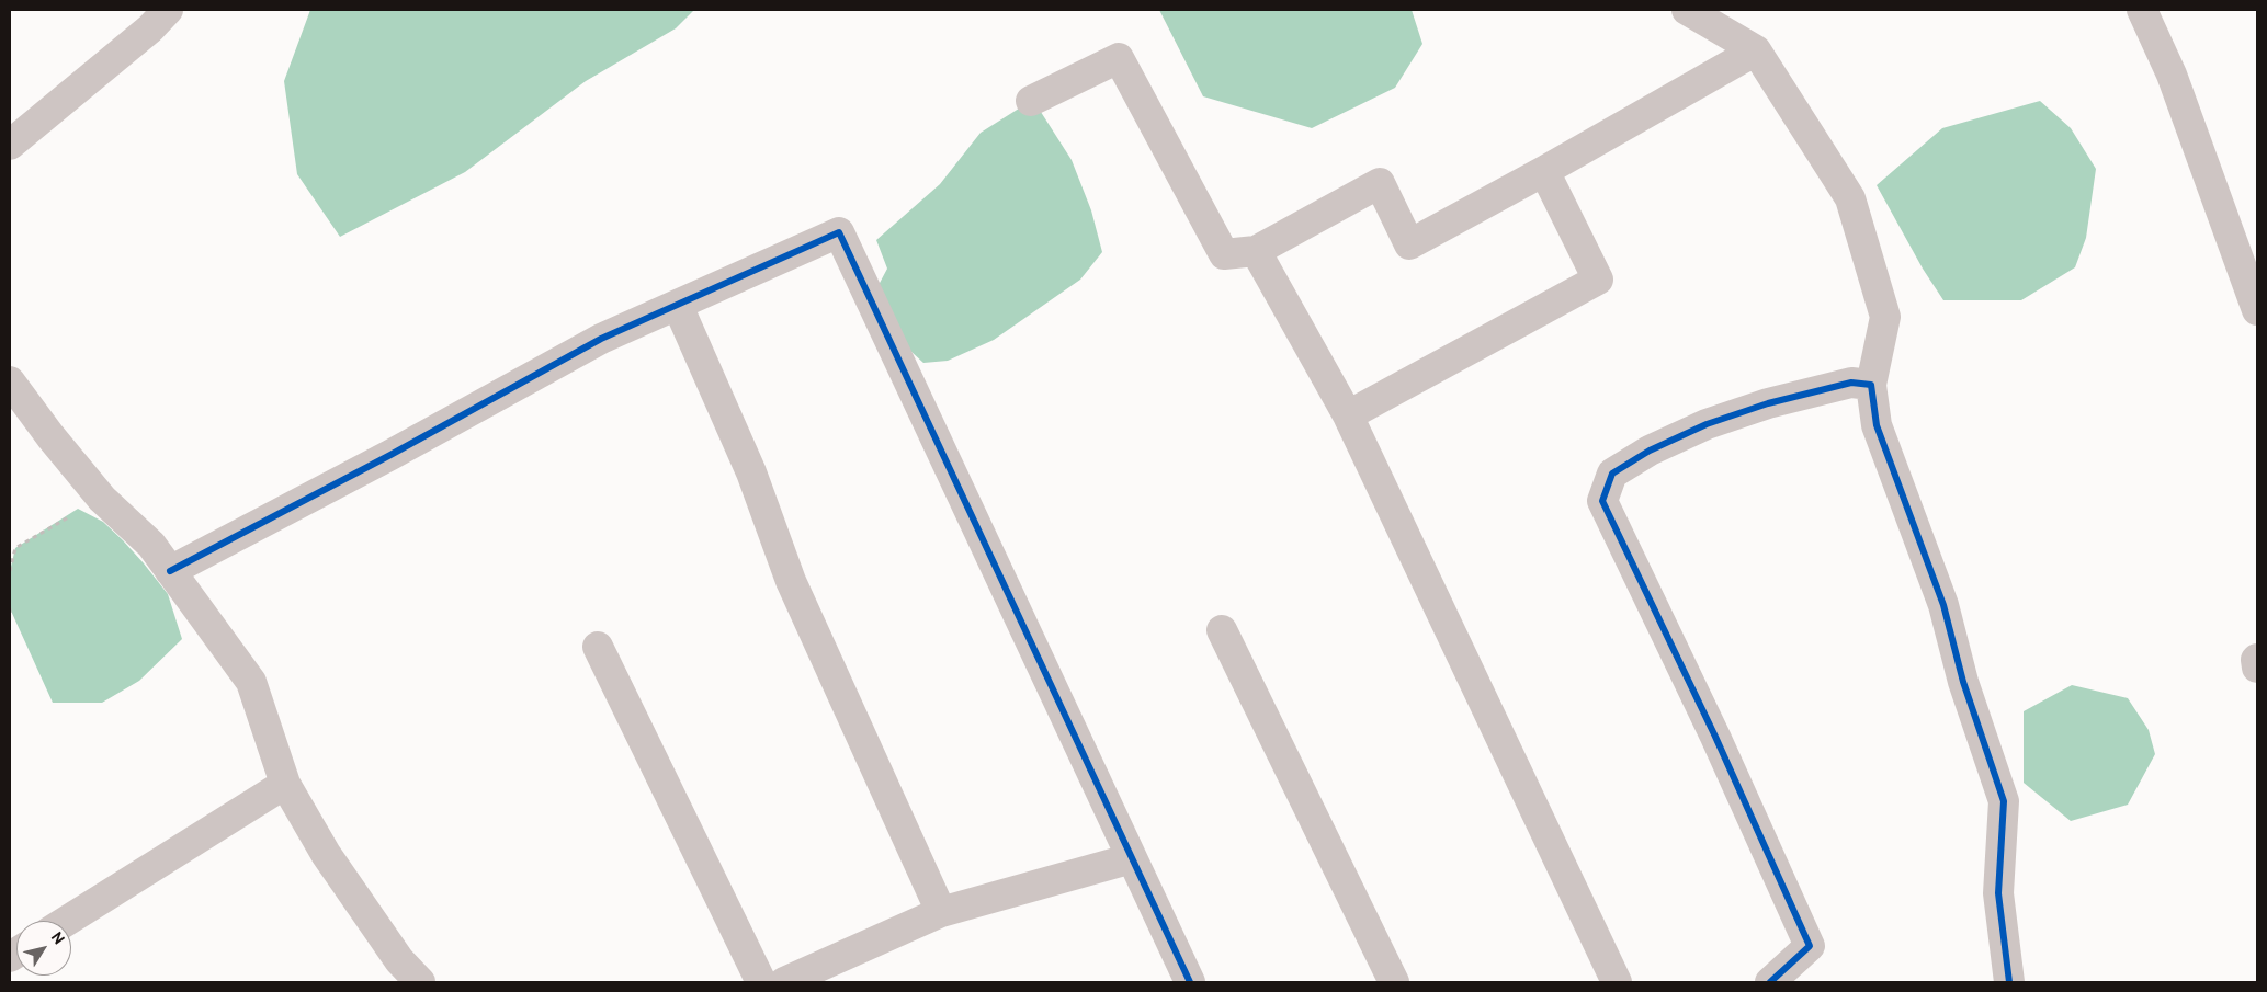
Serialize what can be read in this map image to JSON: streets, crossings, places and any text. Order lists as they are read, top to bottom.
{
  "north": "top right"
}
